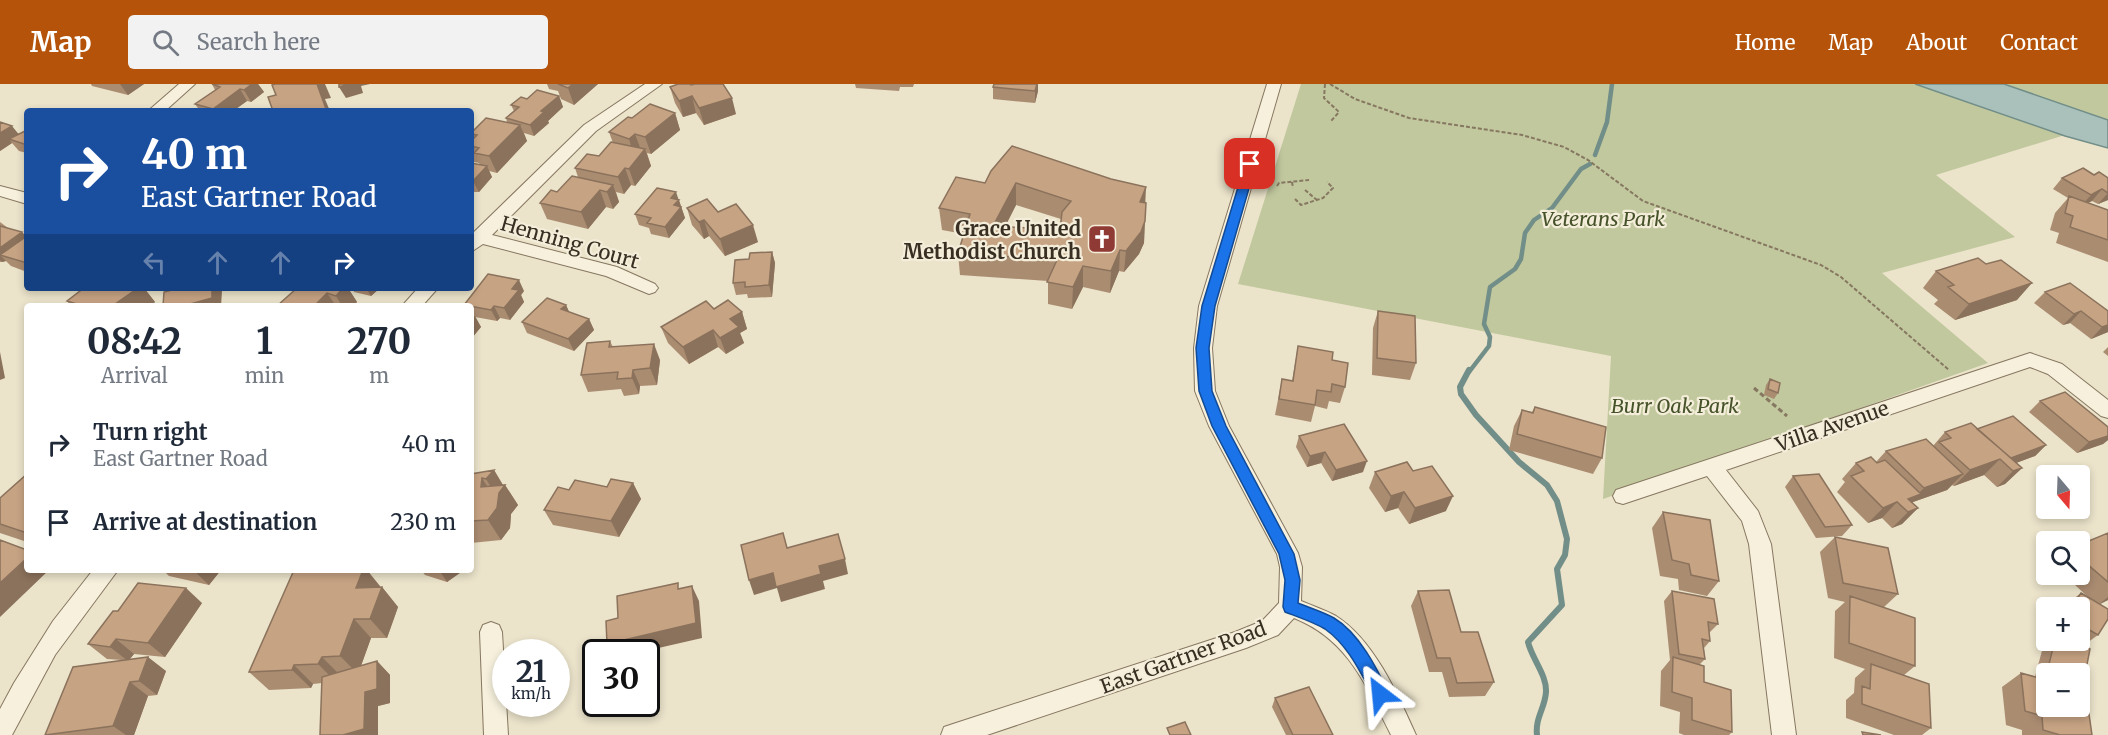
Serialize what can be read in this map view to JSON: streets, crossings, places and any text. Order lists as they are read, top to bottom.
{
  "streets": {
    "street": ["Henning Court", "Villa Avenue", "East Gartner Road"]
  },
  "parks": ["Veterans Park", "Burr Oak Park"],
  "places": {
    "church": ["Grace United Methodist Church"]
  },
  "north": "bottom",
  "page": {
    "header": "Map",
    "search": "Search here",
    "nav": [
      "Home",
      "Map",
      "About",
      "Contact"
    ],
    "turn": ["40 m", "East Gartner Road"],
    "eta": [
      "08:42",
      "Arrival",
      "1",
      "min",
      "270",
      "m"
    ],
    "list": [
      {
        "name": "Turn right",
        "note": "East Gartner Road",
        "value": "40 m"
      },
      {
        "name": "Arrive at destination",
        "value": "230 m"
      }
    ],
    "map_buttons": ["+", "−"],
    "speed": "21 km/h",
    "limit": "30"
  }
}
